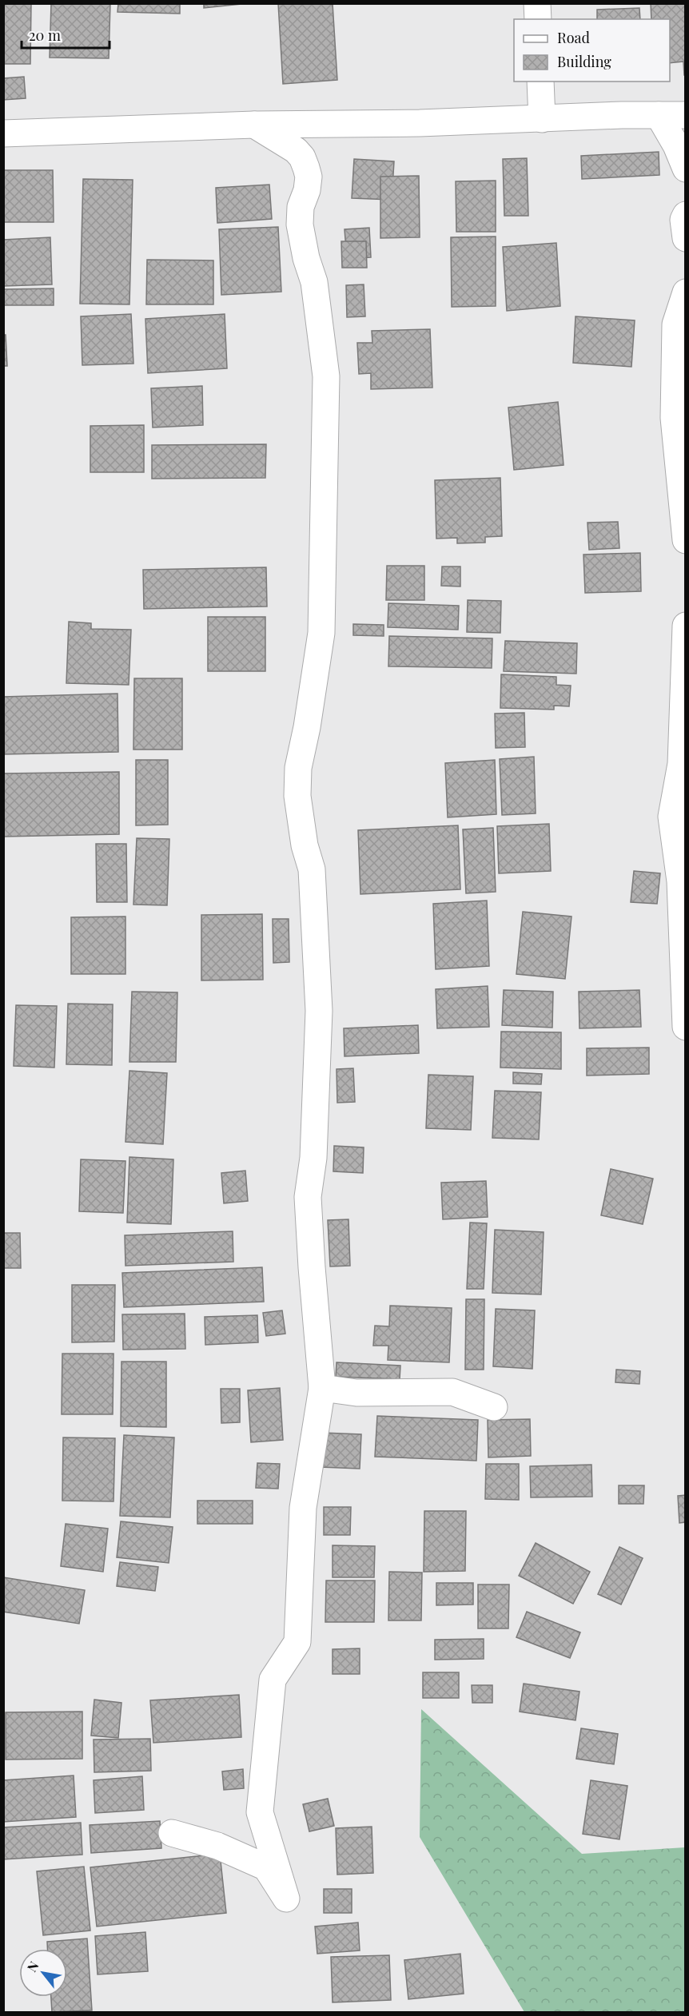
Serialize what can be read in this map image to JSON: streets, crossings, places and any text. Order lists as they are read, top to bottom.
{
  "legend": ["Road", "Building"],
  "scale_bar": "20 m",
  "north": "top left"
}
